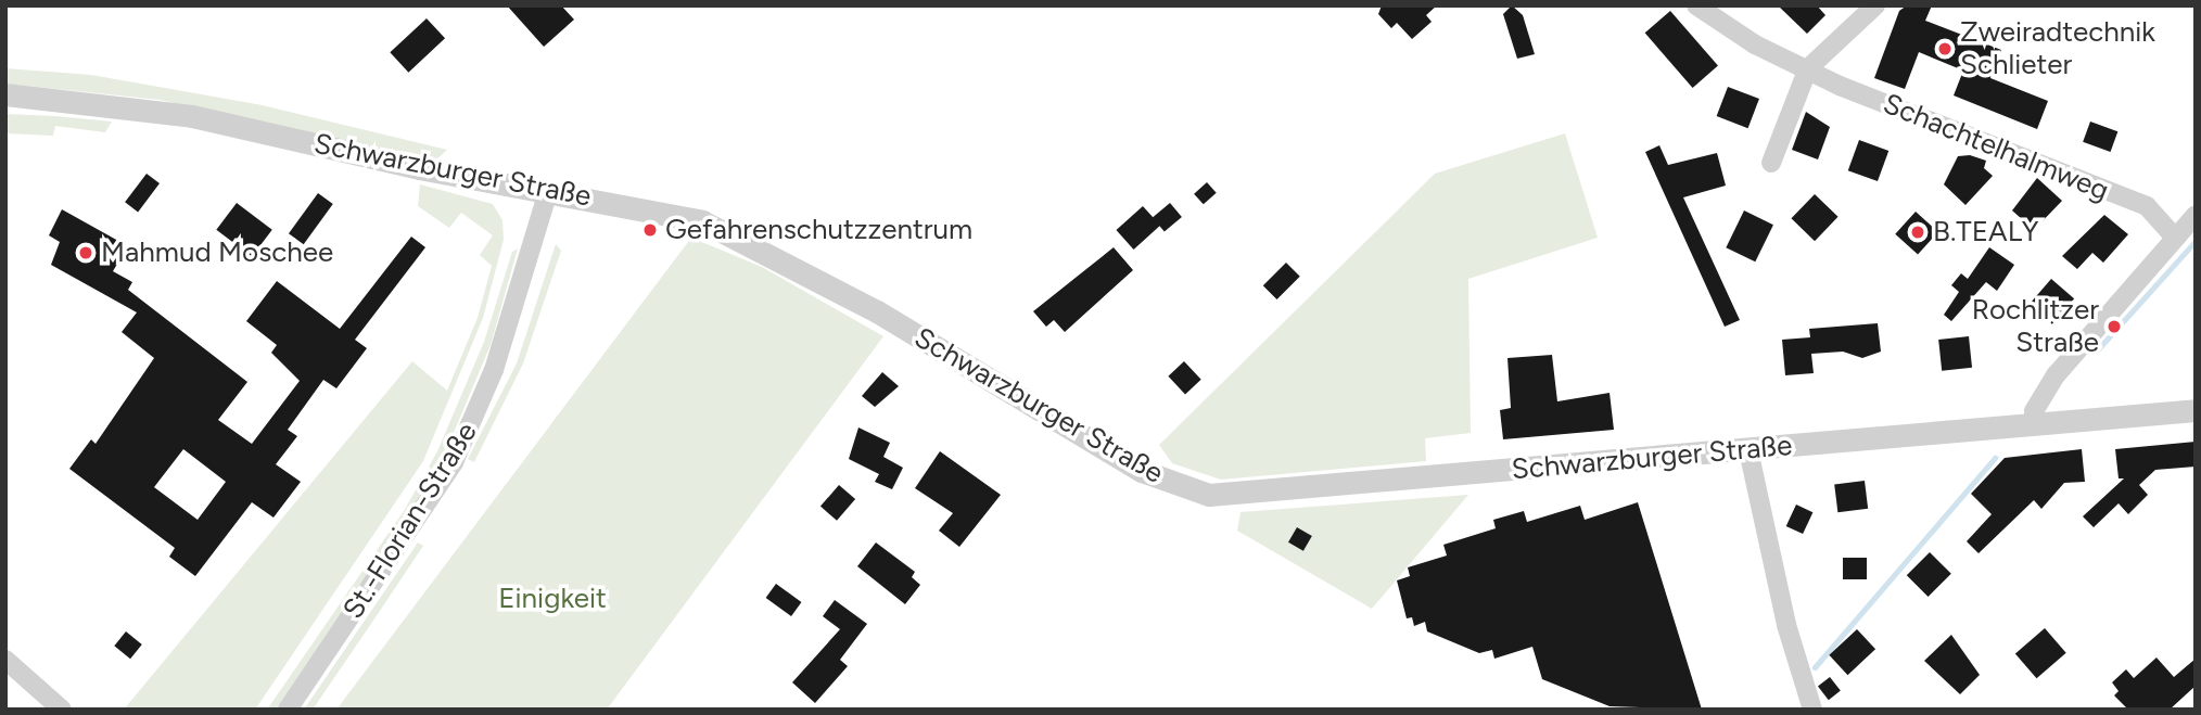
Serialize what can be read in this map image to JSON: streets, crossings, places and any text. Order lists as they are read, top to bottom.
{
  "streets": {
    "street": ["Schachtelhalmweg", "Schwarzburger Straße", "St.-Florian-Straße"]
  },
  "crossings": [
    ["Schwarzburger Straße", "St.-Florian-Straße"]
  ],
  "parks": ["Einigkeit"],
  "places": [
    "Zweiradtechnik Schlieter",
    "Gefahrenschutzzentrum",
    "B.TEALY",
    "Mahmud Moschee",
    "Rochlitzer Straße"
  ]
}
